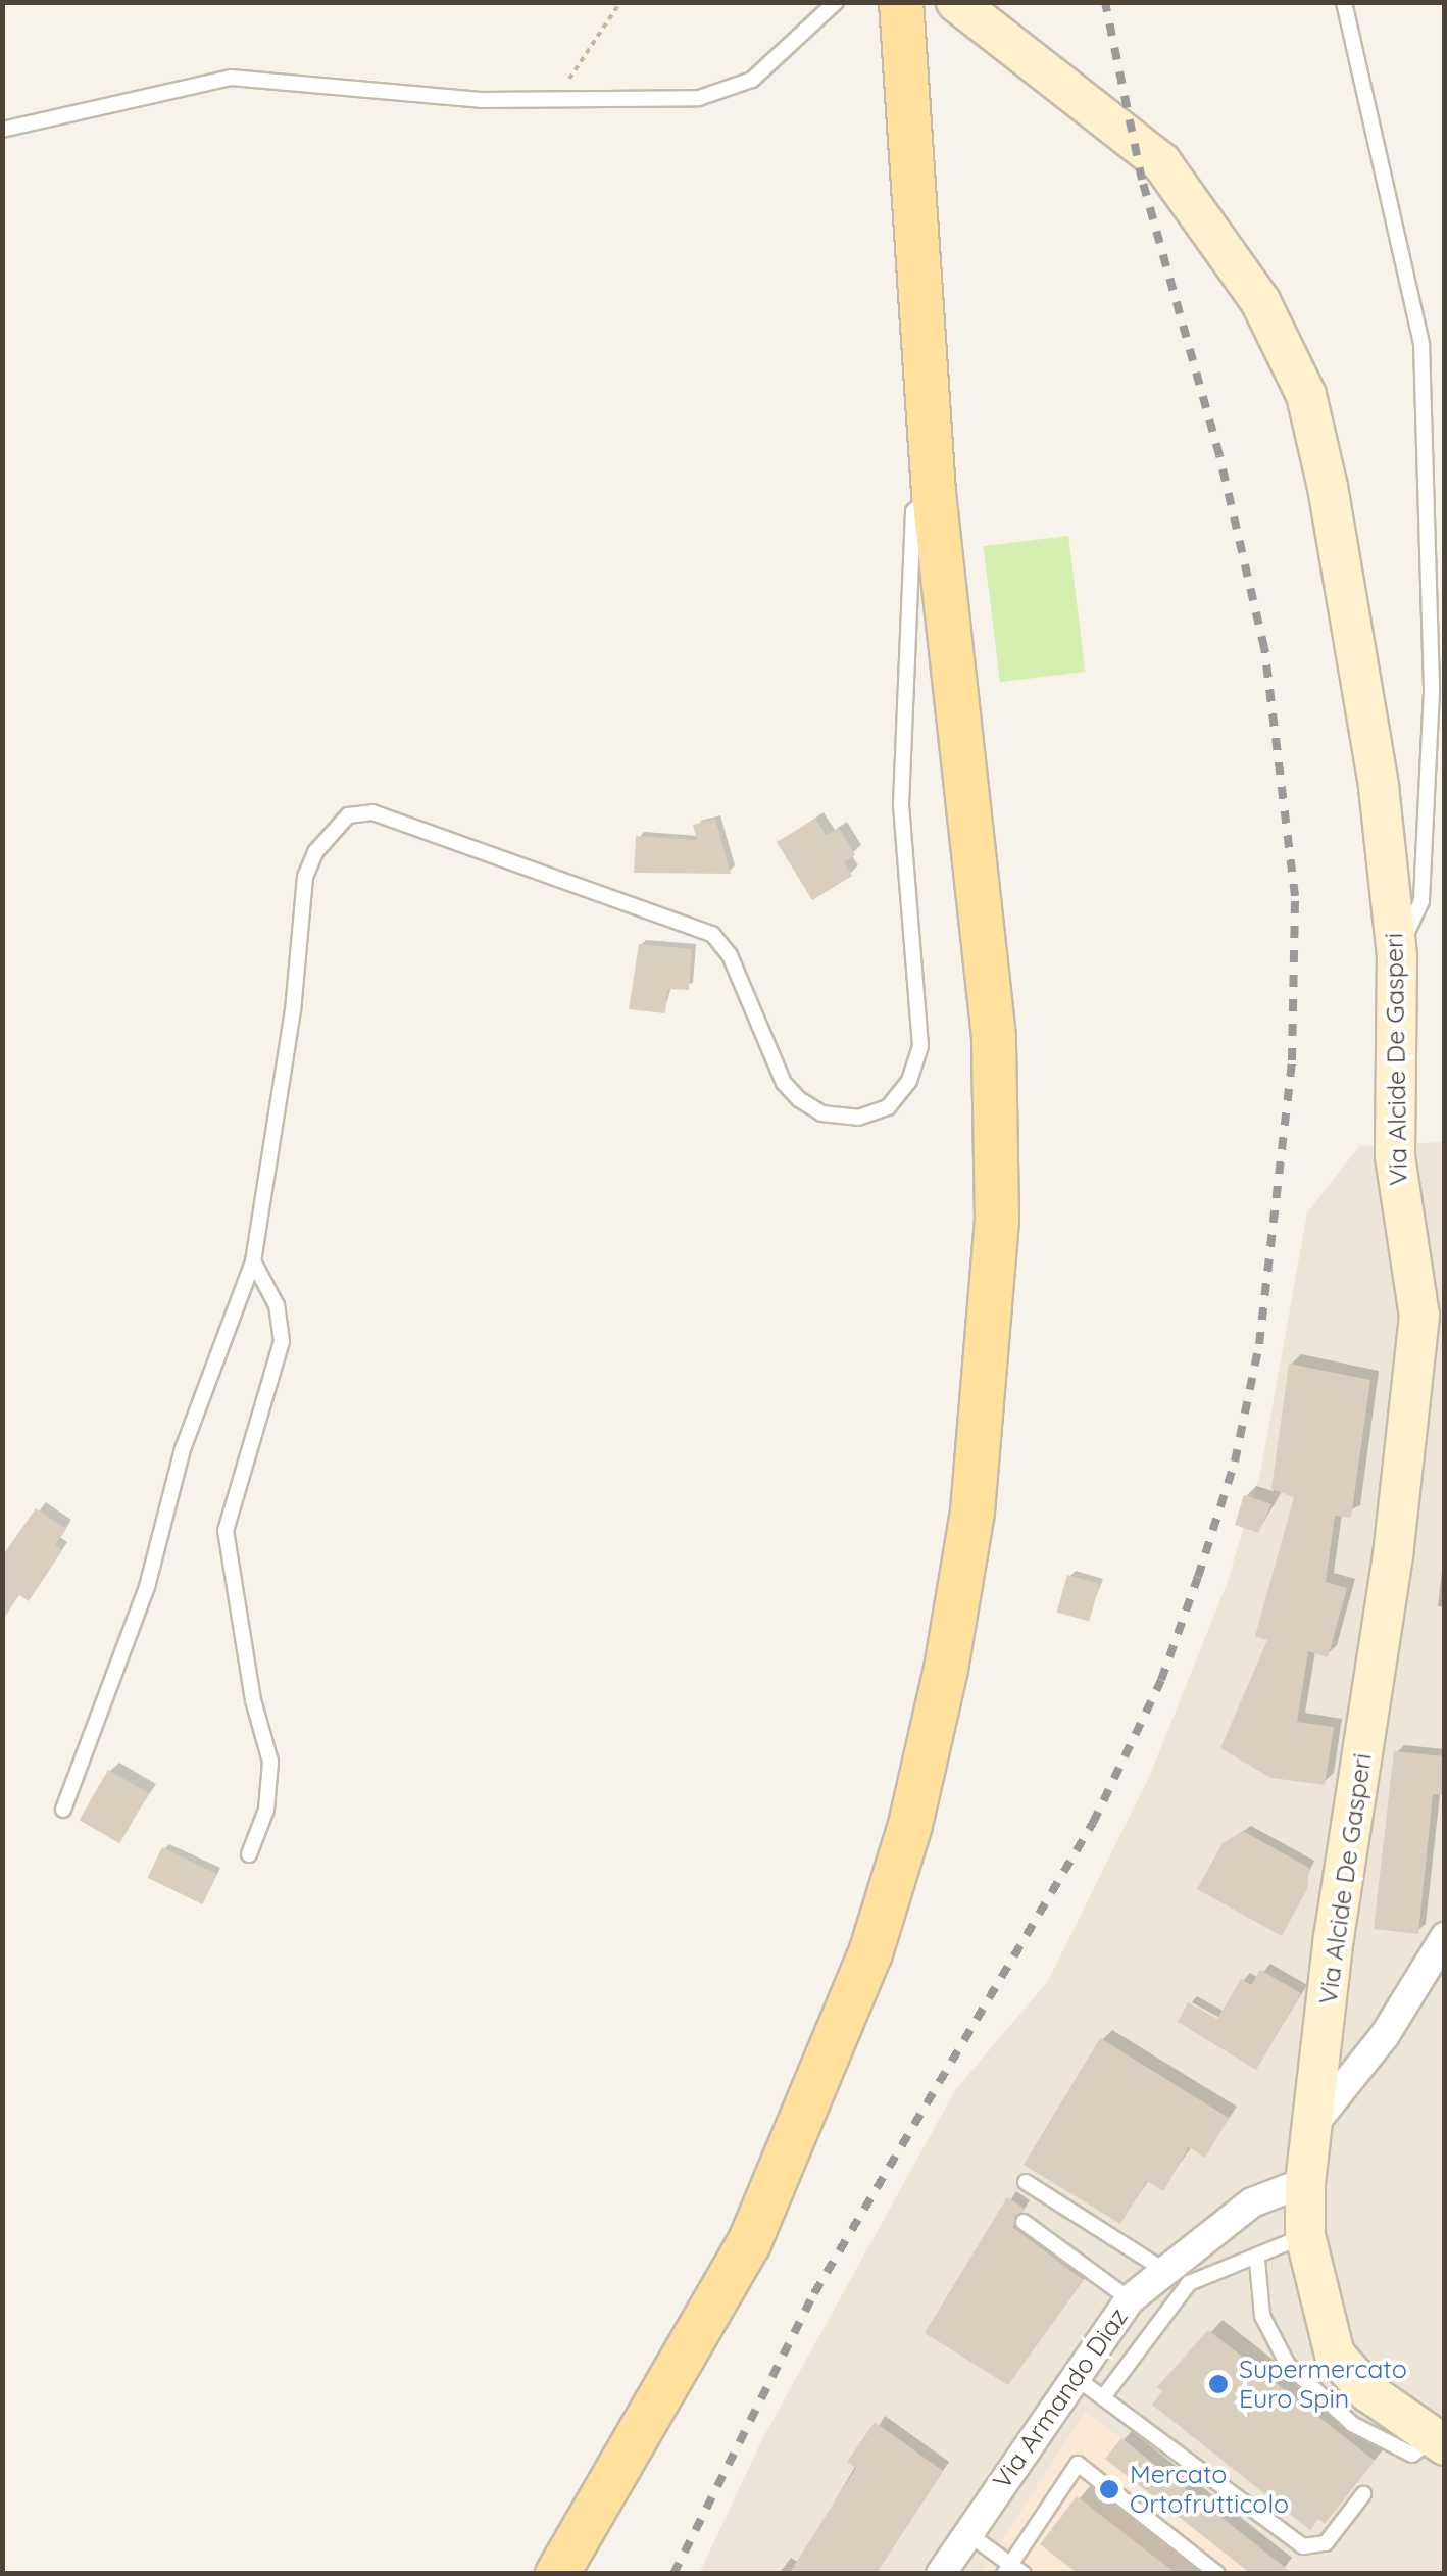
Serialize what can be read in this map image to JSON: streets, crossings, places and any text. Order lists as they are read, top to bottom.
{
  "streets": {
    "main road": ["Via Alcide De Gasperi"],
    "street": ["Via Armando Diaz"]
  },
  "crossings": [
    ["Via Alcide De Gasperi", "Via Armando Diaz"]
  ],
  "places": ["Supermercato Euro Spin", "Mercato Ortofrutticolo"]
}
